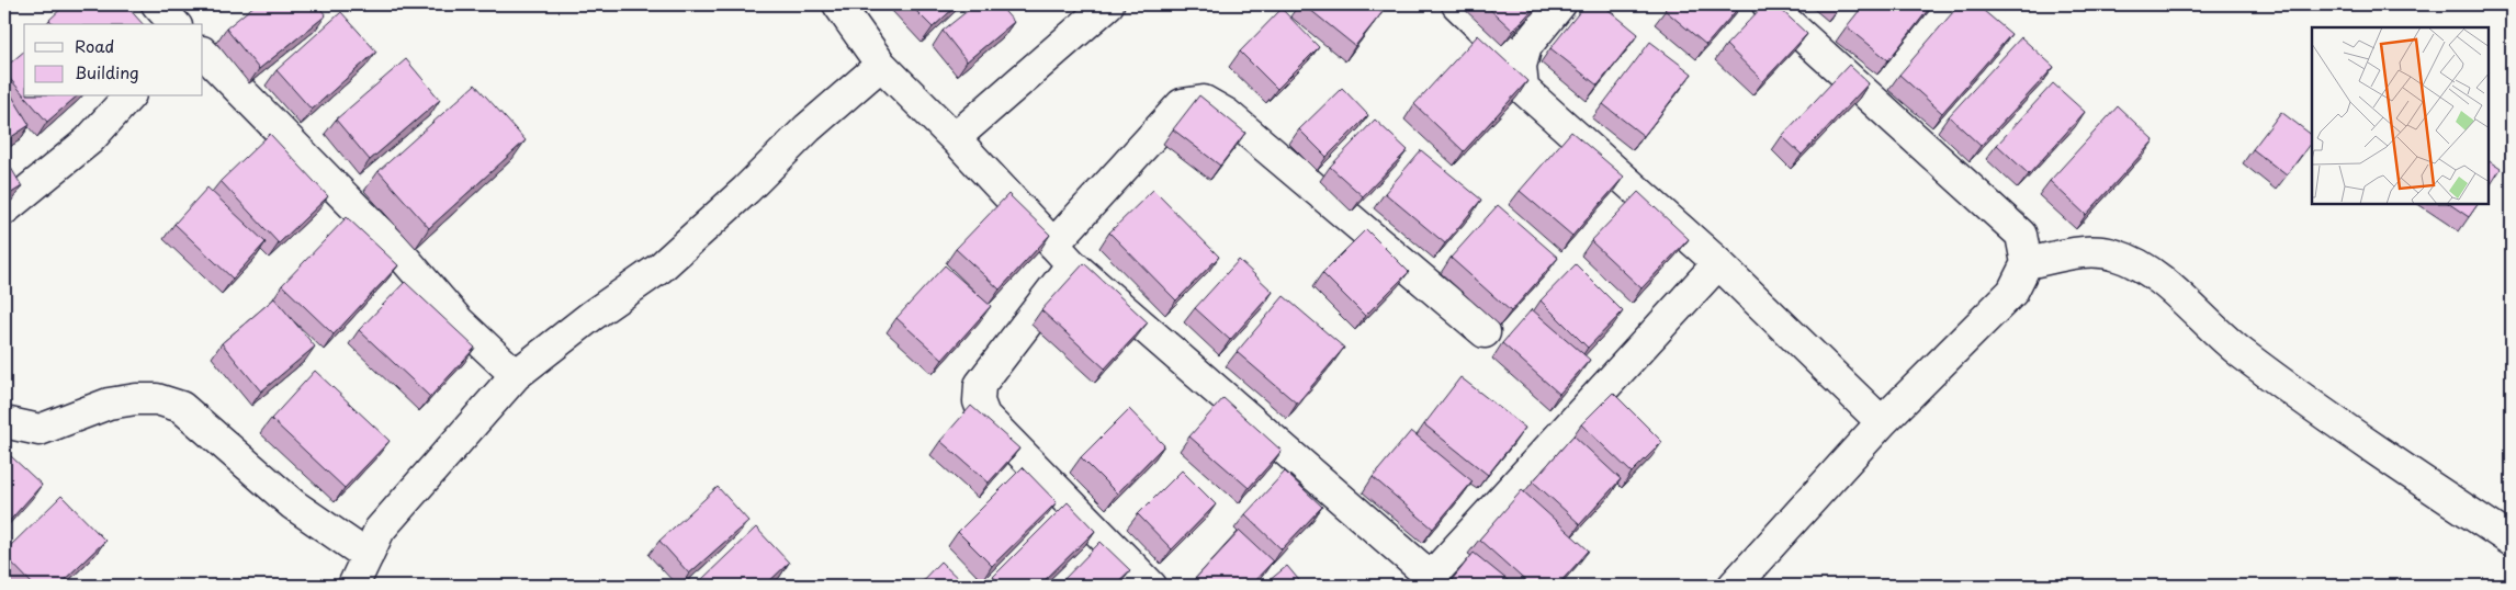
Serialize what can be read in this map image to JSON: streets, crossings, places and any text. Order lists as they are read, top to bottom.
{
  "legend": ["Road", "Building"]
}
